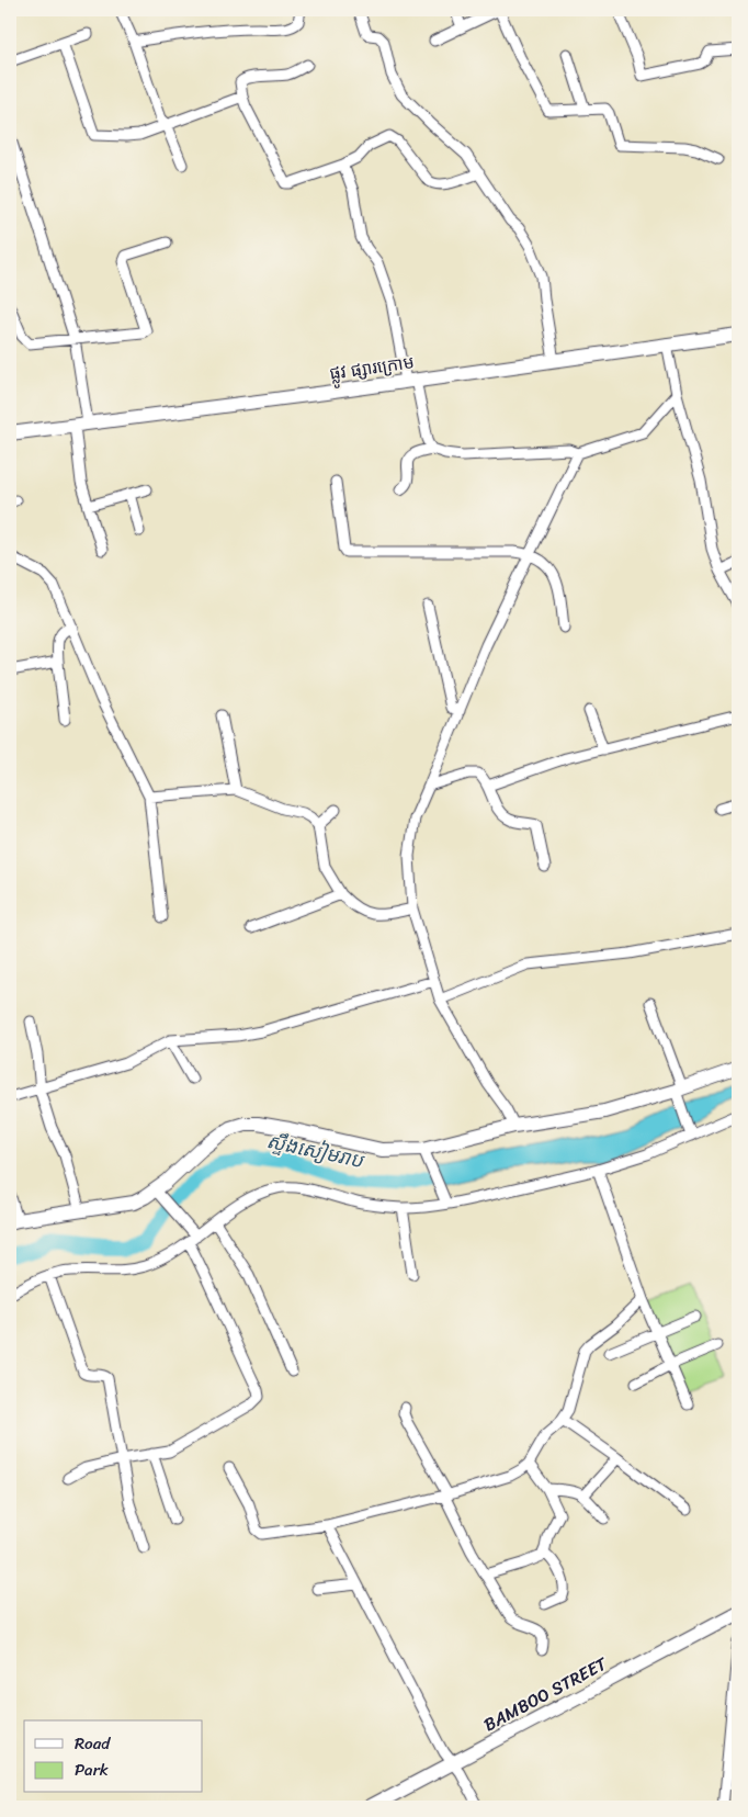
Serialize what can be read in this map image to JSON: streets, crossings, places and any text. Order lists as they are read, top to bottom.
{
  "streets": {
    "street": ["ផ្លូវ ផ្សារក្រោម", "BAMBOO STREET"]
  },
  "water": ["ស្ទឹងសៀមរាប"],
  "legend": ["Road", "Park"]
}
